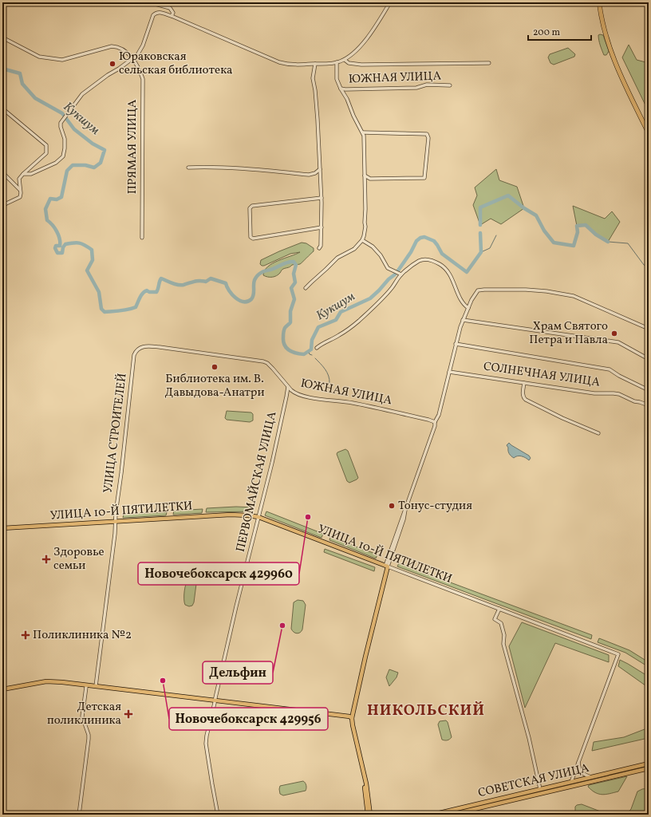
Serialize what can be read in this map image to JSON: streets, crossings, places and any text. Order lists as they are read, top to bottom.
{
  "streets": {
    "main road": ["УЛИЦА 10-Й ПЯТИЛЕТКИ", "СОВЕТСКАЯ УЛИЦА"],
    "street": [
      "ЮЖНАЯ УЛИЦА",
      "ПРЯМАЯ УЛИЦА",
      "СОЛНЕЧНАЯ УЛИЦА",
      "УЛИЦА СТРОИТЕЛЕЙ",
      "ПЕРВОМАЙСКАЯ УЛИЦА"
    ]
  },
  "crossings": [
    ["ЮЖНАЯ УЛИЦА", "УЛИЦА СТРОИТЕЛЕЙ"],
    ["ЮЖНАЯ УЛИЦА", "ПЕРВОМАЙСКАЯ УЛИЦА"],
    ["УЛИЦА СТРОИТЕЛЕЙ", "УЛИЦА 10-Й ПЯТИЛЕТКИ"],
    ["ПЕРВОМАЙСКАЯ УЛИЦА", "УЛИЦА 10-Й ПЯТИЛЕТКИ"]
  ],
  "districts": ["НИКОЛЬСКИЙ"],
  "water": ["Кукшум"],
  "places": {
    "other": [
      "Юраковская сельская библиотека",
      "Храм Святого Петра и Павла",
      "Библиотека им. В. Давыдова-Анатри",
      "Тонус-студия",
      "Новочебоксарск 429960",
      "Дельфин",
      "Новочебоксарск 429956"
    ],
    "health": ["Здоровье семьи", "Поликлиника №2", "Детская поликлиника"]
  },
  "scale_bar": "200 m"
}
